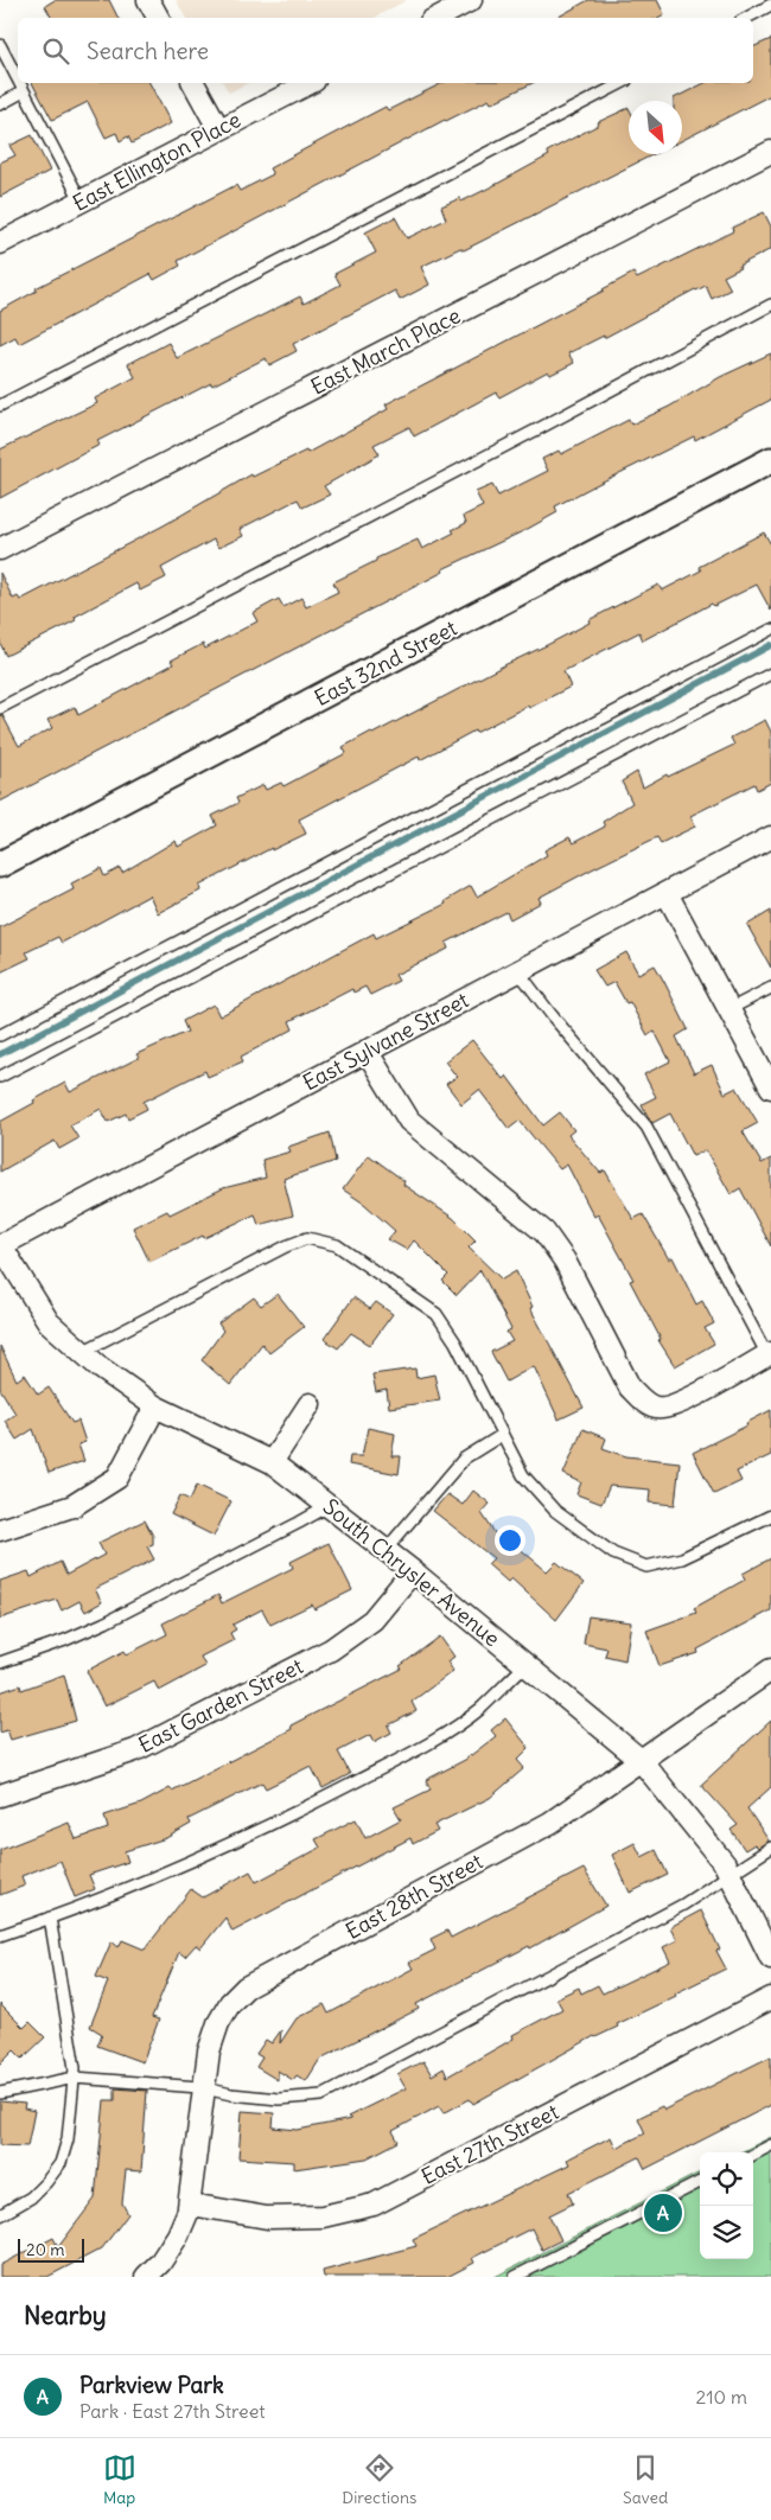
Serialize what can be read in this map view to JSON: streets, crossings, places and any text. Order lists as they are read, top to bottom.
{
  "streets": {
    "street": [
      "East Ellington Place",
      "East March Place",
      "East 32nd Street",
      "East Sylvane Street",
      "South Chrysler Avenue",
      "East Garden Street",
      "East 28th Street",
      "East 27th Street"
    ]
  },
  "crossings": [
    ["East Sylvane Street", "South Chrysler Avenue"],
    ["South Chrysler Avenue", "East Garden Street"],
    ["South Chrysler Avenue", "East 28th Street"],
    ["East 28th Street", "East 27th Street"]
  ],
  "scale_bar": "20 m",
  "north": "bottom right",
  "page": {
    "search": "Search here",
    "pins": "A",
    "scale": "20 m",
    "heading": "Nearby",
    "list": [
      {
        "mark": "A",
        "name": "Parkview Park",
        "note": "Park · East 27th Street",
        "value": "210 m"
      }
    ],
    "nav": ["Map", "Directions", "Saved"]
  }
}
